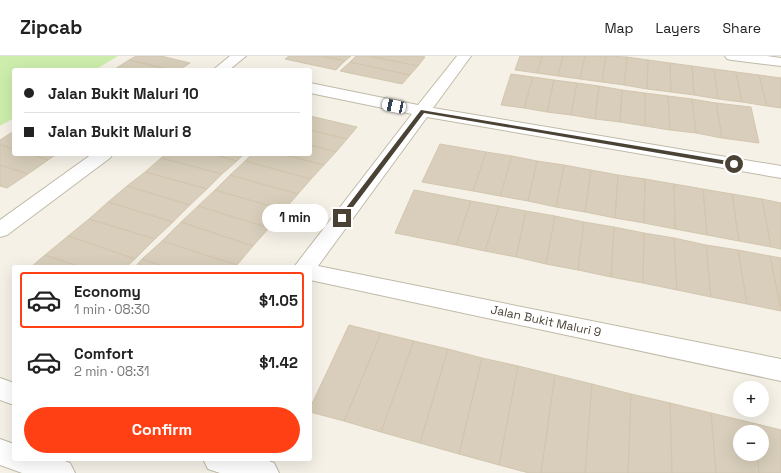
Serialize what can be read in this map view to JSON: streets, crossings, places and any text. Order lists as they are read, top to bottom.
{
  "streets": {
    "street": ["Jalan Bukit Maluri 9"]
  },
  "page": {
    "header": "Zipcab",
    "nav": ["Map", "Layers", "Share"],
    "banner": ["Jalan Bukit Maluri 10", "Jalan Bukit Maluri 8"],
    "bubble": "1 min",
    "list": [
      {
        "name": "Economy",
        "note": "1 min · 08:30",
        "value": "$1.05"
      },
      {
        "name": "Comfort",
        "note": "2 min · 08:31",
        "value": "$1.42"
      }
    ],
    "map_buttons": ["+", "−"],
    "buttons": "Confirm"
  }
}
